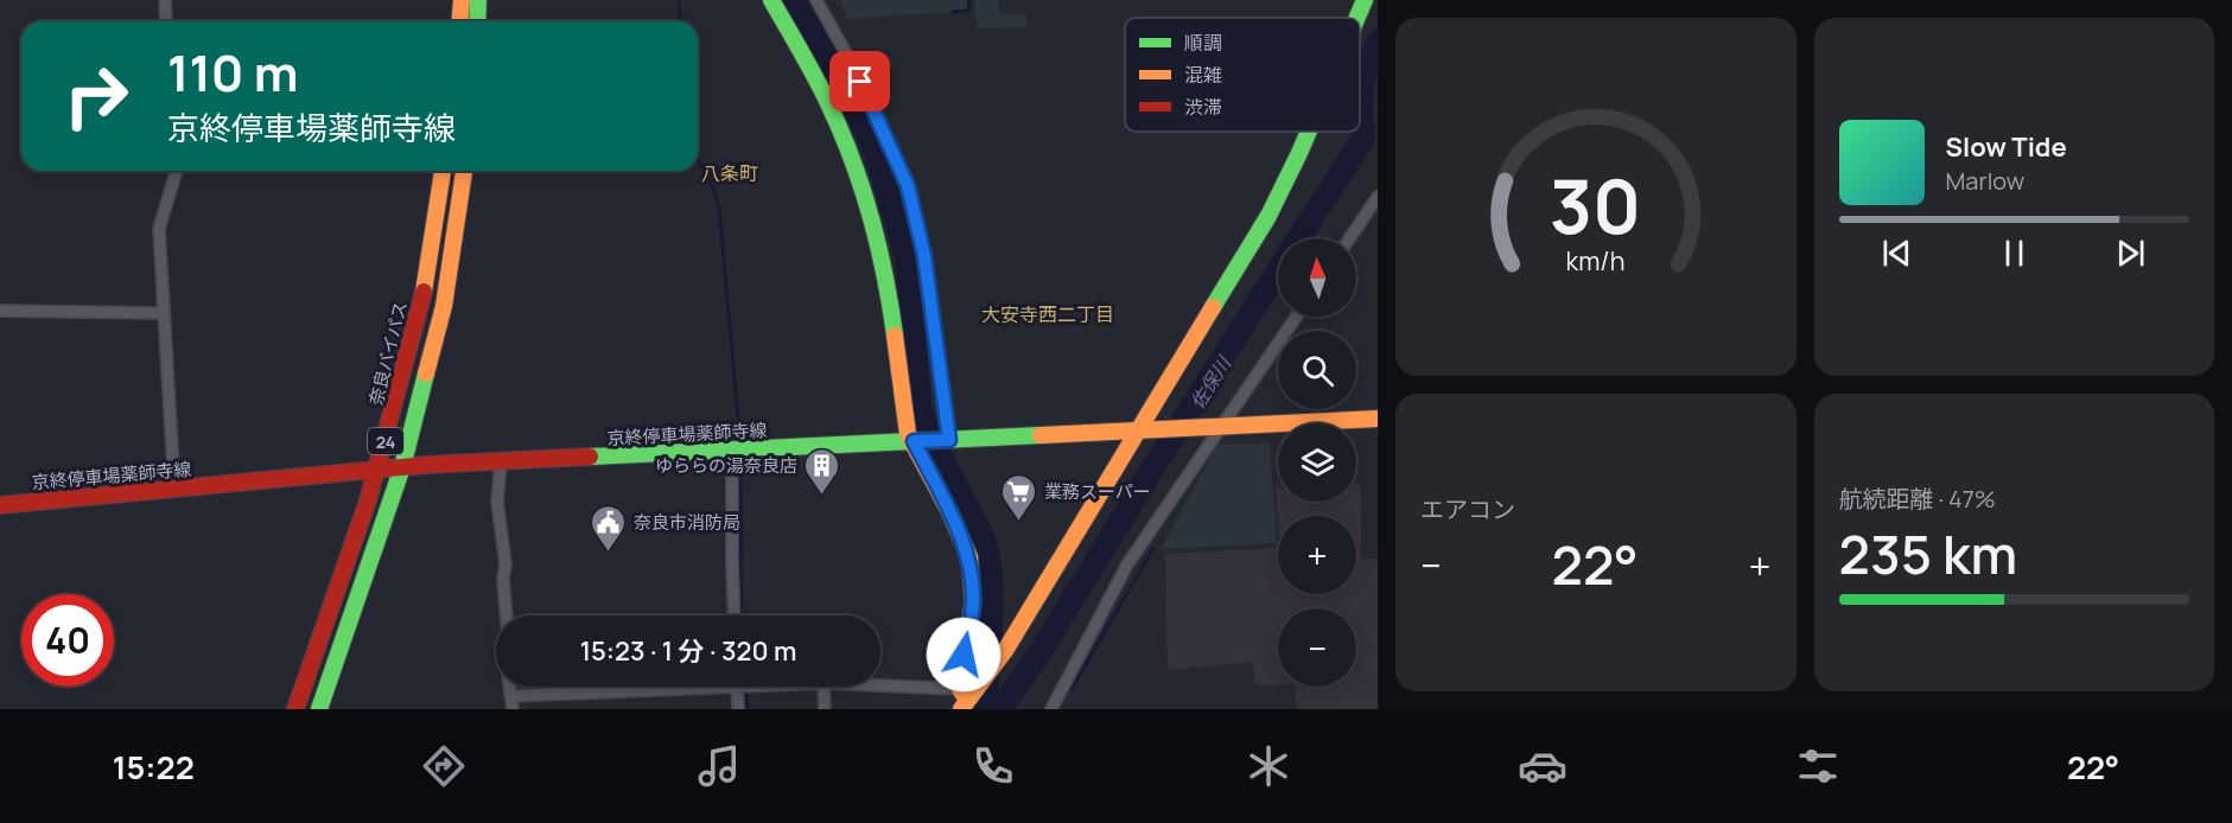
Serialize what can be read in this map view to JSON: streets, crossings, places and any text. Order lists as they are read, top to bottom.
{
  "streets": {
    "main road": ["奈良バイパス", "京終停車場薬師寺線", "24"]
  },
  "crossings": [
    ["奈良バイパス", "京終停車場薬師寺線"],
    ["京終停車場薬師寺線", "24"]
  ],
  "districts": ["八条町", "大安寺西二丁目"],
  "water": ["佐保川"],
  "places": {
    "building": ["ゆららの湯奈良店"],
    "supermarket": ["業務スーパー"],
    "public building": ["奈良市消防局"]
  },
  "legend": ["順調", "混雑", "渋滞"],
  "north": "top",
  "page": {
    "turn": ["110 m", "京終停車場薬師寺線"],
    "song": ["Slow Tide", "Marlow"],
    "map_buttons": ["+", "−"],
    "tile": [
      "エアコン",
      ["航続距離 · 47%", "235 km"]
    ],
    "heat": ["−", "22°", "+"],
    "limit": "40",
    "trip": "15:23 · 1 分 · 320 m",
    "tabs": ["15:22", "22°"],
    "gauge": ["30", "km/h"]
  }
}
